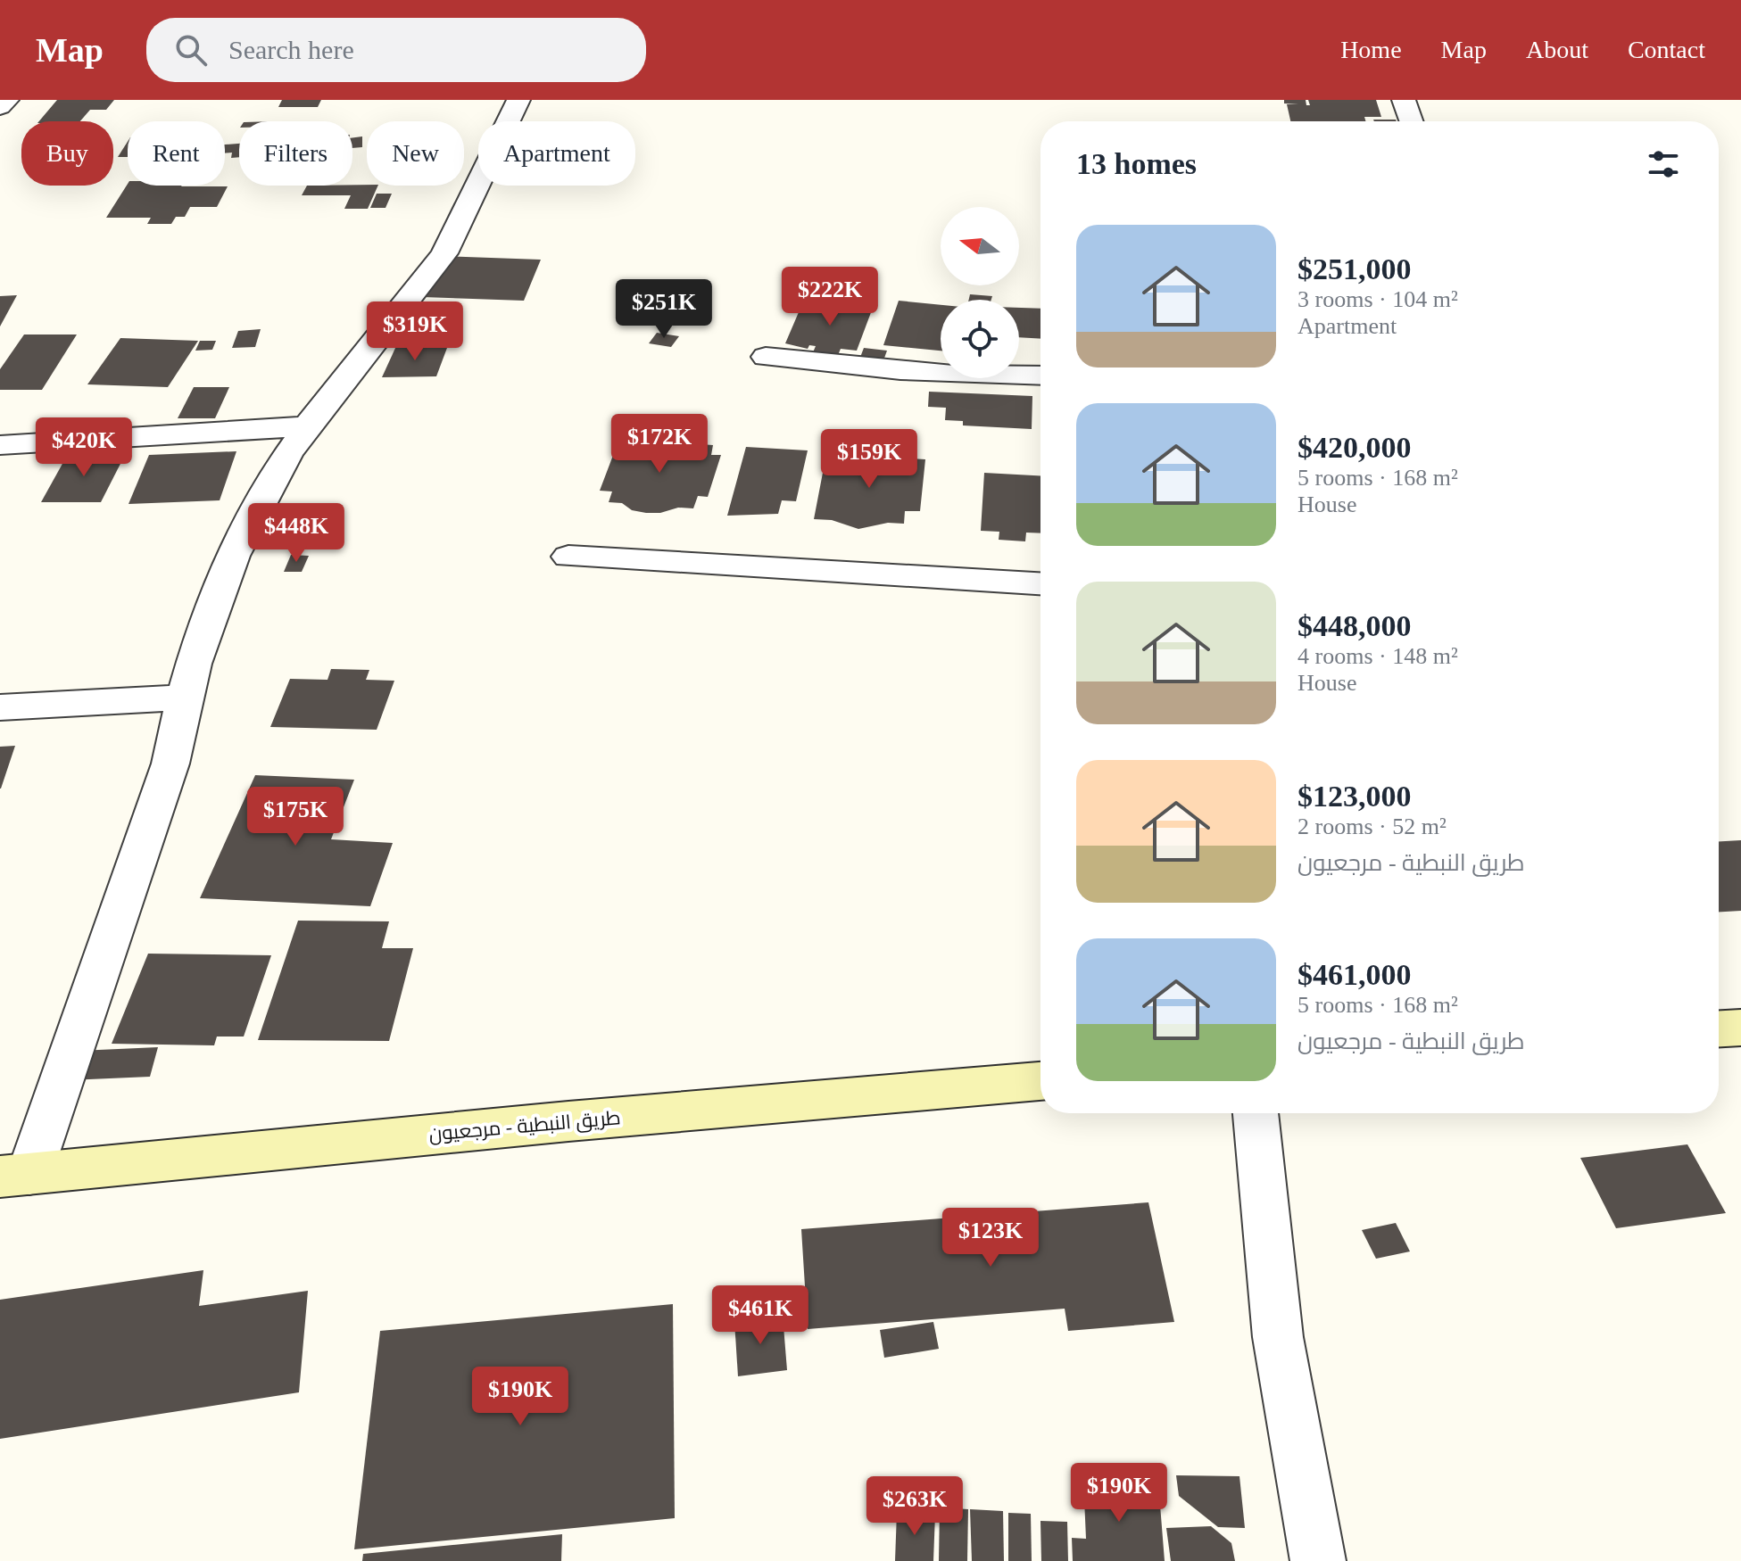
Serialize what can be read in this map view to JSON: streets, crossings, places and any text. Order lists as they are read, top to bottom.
{
  "streets": {
    "main road": ["طريق النبطية - مرجعيون"]
  },
  "north": "left",
  "page": {
    "header": "Map",
    "search": "Search here",
    "nav": [
      "Home",
      "Map",
      "About",
      "Contact"
    ],
    "chip": [
      "Buy",
      "Rent",
      "Filters",
      "New",
      "Apartment"
    ],
    "heading": "13 homes",
    "list": [
      {
        "name": "$251,000",
        "note": "3 rooms · 104 m² · Apartment"
      },
      {
        "name": "$420,000",
        "note": "5 rooms · 168 m² · House"
      },
      {
        "name": "$448,000",
        "note": "4 rooms · 148 m² · House"
      },
      {
        "name": "$123,000",
        "note": "2 rooms · 52 m² · طريق النبطية - مرجعيون"
      },
      {
        "name": "$461,000",
        "note": "5 rooms · 168 m² · طريق النبطية - مرجعيون"
      }
    ],
    "price": [
      "$222K",
      "$251K",
      "$319K",
      "$172K",
      "$420K",
      "$159K",
      "$448K",
      "$175K",
      "$123K",
      "$461K",
      "$190K",
      "$190K",
      "$263K"
    ]
  }
}
